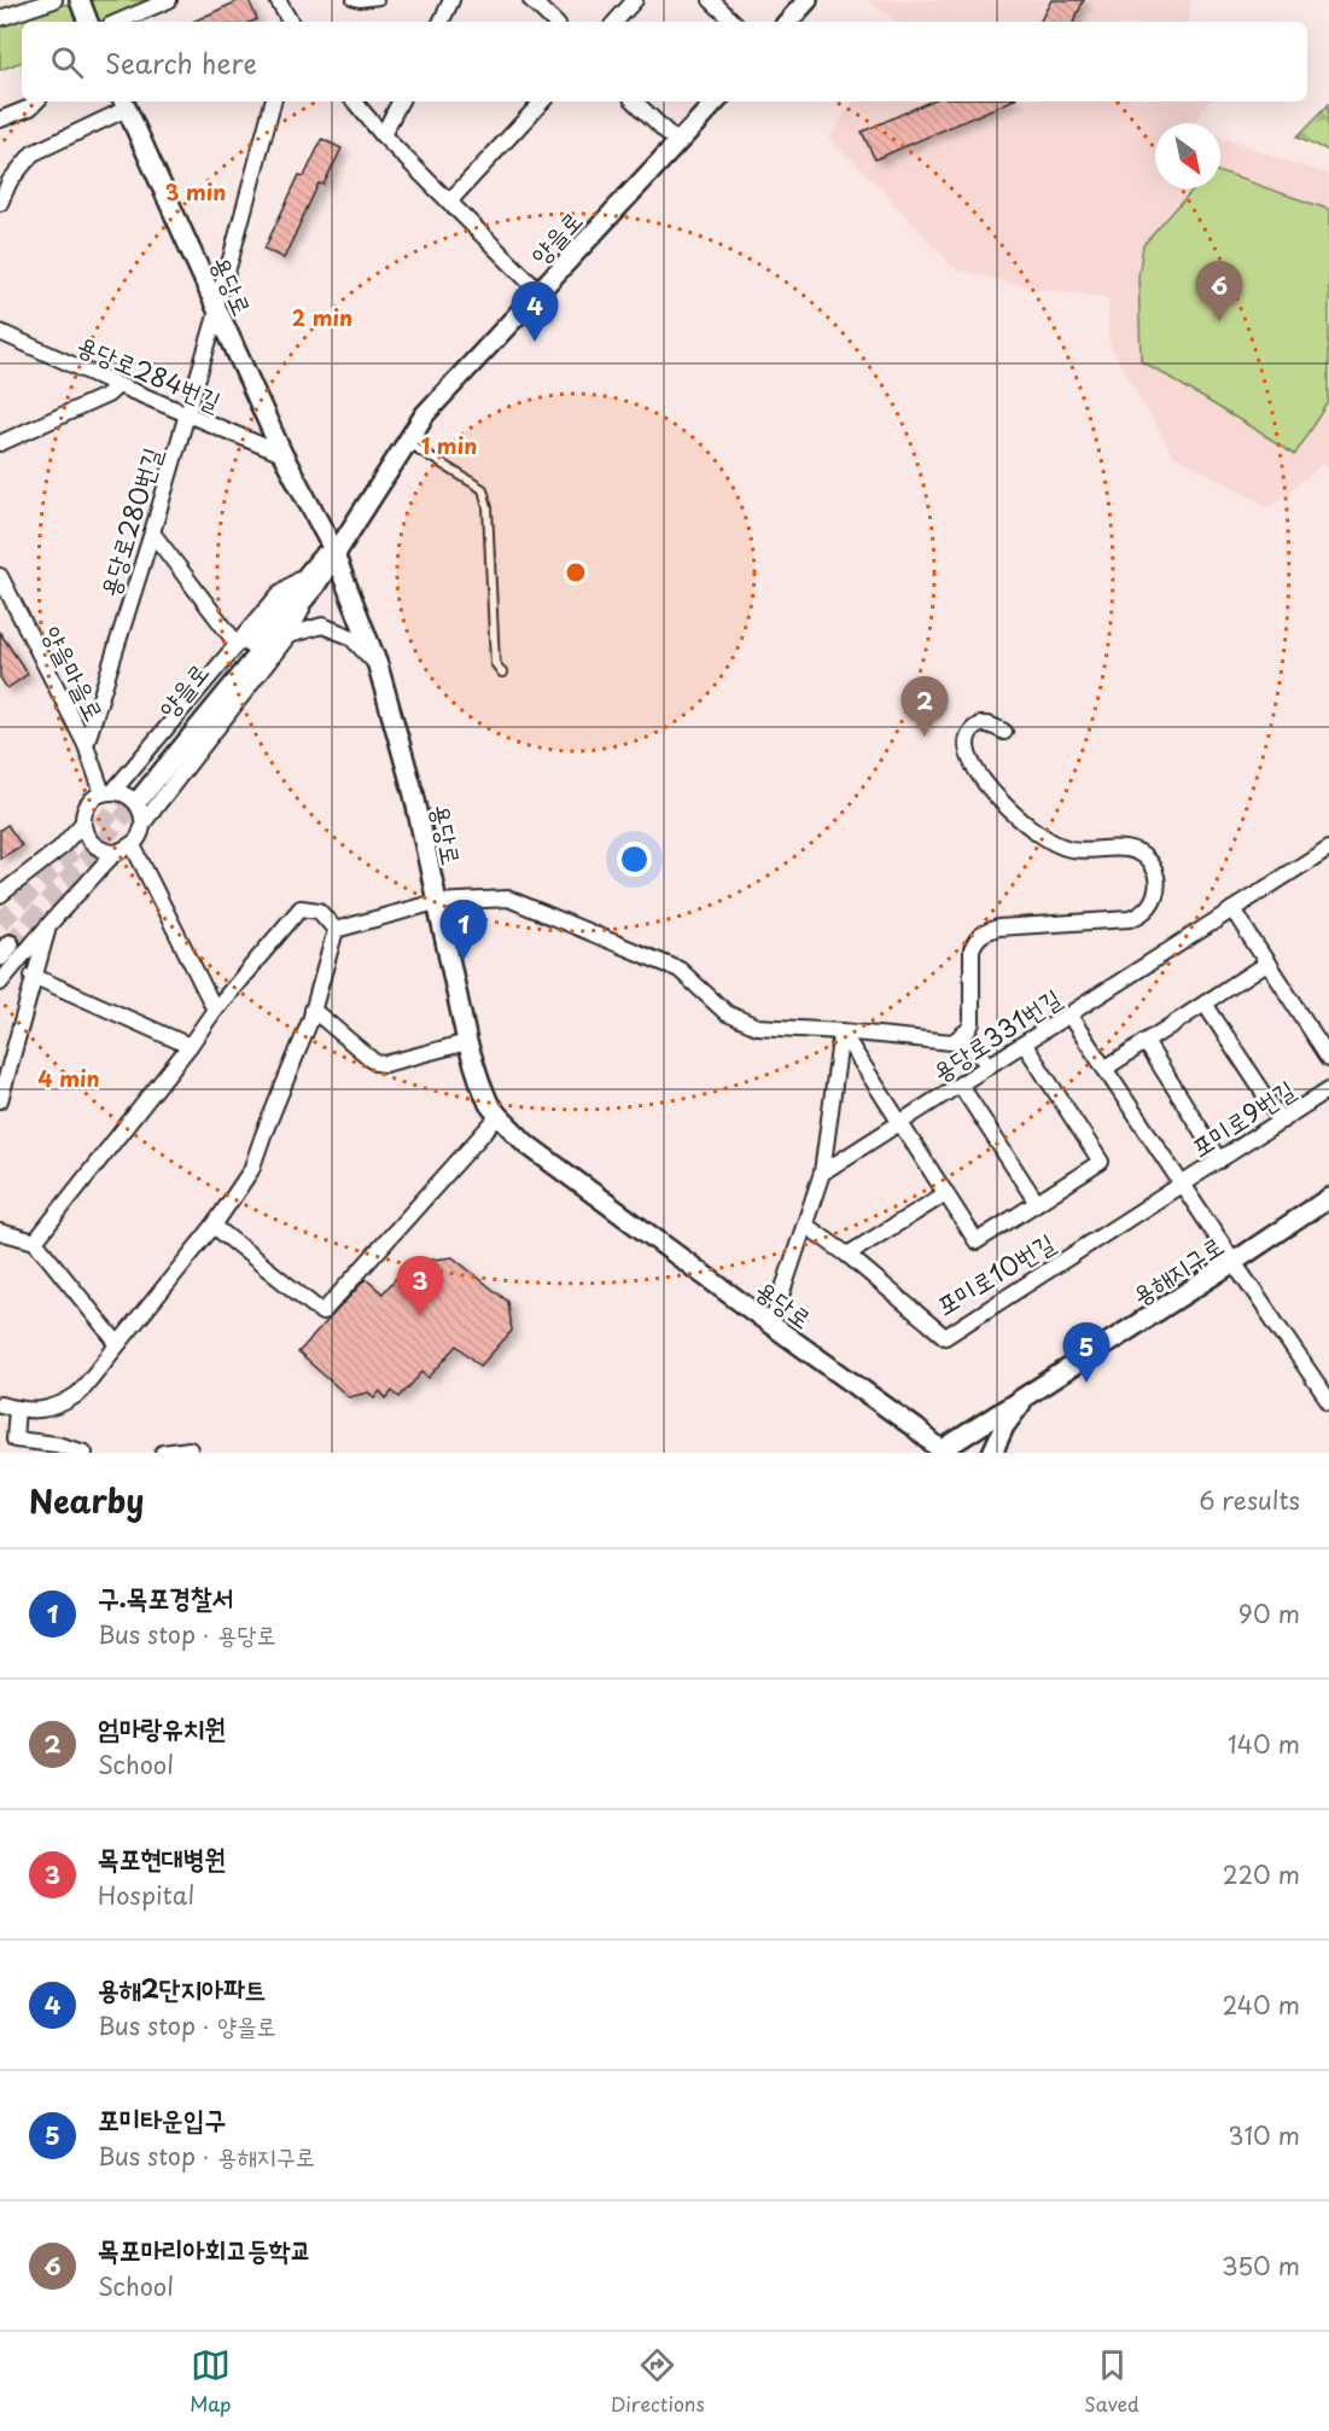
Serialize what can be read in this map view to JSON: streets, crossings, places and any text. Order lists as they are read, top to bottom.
{
  "streets": {
    "street": [
      "양을로",
      "용당로",
      "용당로284번길",
      "용당로280번길",
      "양을마을로",
      "용당로331번길",
      "포미로9번길",
      "용해지구로",
      "포미로10번길"
    ]
  },
  "crossings": [
    ["양을로", "용당로"],
    ["용당로", "용당로284번길"],
    ["용당로", "용당로280번길"],
    ["용당로", "용해지구로"],
    ["용당로284번길", "용당로280번길"],
    ["용당로280번길", "양을마을로"],
    ["포미로9번길", "포미로10번길"]
  ],
  "north": "bottom right",
  "page": {
    "search": "Search here",
    "pins": [
      "6",
      "4",
      "2",
      "1",
      "3",
      "5"
    ],
    "heading": ["Nearby", "6 results"],
    "list": [
      {
        "mark": "1",
        "name": "구.목포경찰서",
        "note": "Bus stop · 용당로",
        "value": "90 m"
      },
      {
        "mark": "2",
        "name": "엄마랑유치원",
        "note": "School",
        "value": "140 m"
      },
      {
        "mark": "3",
        "name": "목포현대병원",
        "note": "Hospital",
        "value": "220 m"
      },
      {
        "mark": "4",
        "name": "용해2단지아파트",
        "note": "Bus stop · 양을로",
        "value": "240 m"
      },
      {
        "mark": "5",
        "name": "포미타운입구",
        "note": "Bus stop · 용해지구로",
        "value": "310 m"
      },
      {
        "mark": "6",
        "name": "목포마리아회고등학교",
        "note": "School",
        "value": "350 m"
      }
    ],
    "nav": ["Map", "Directions", "Saved"]
  },
  "rings": [
    "3 min",
    "2 min",
    "1 min",
    "4 min"
  ]
}
